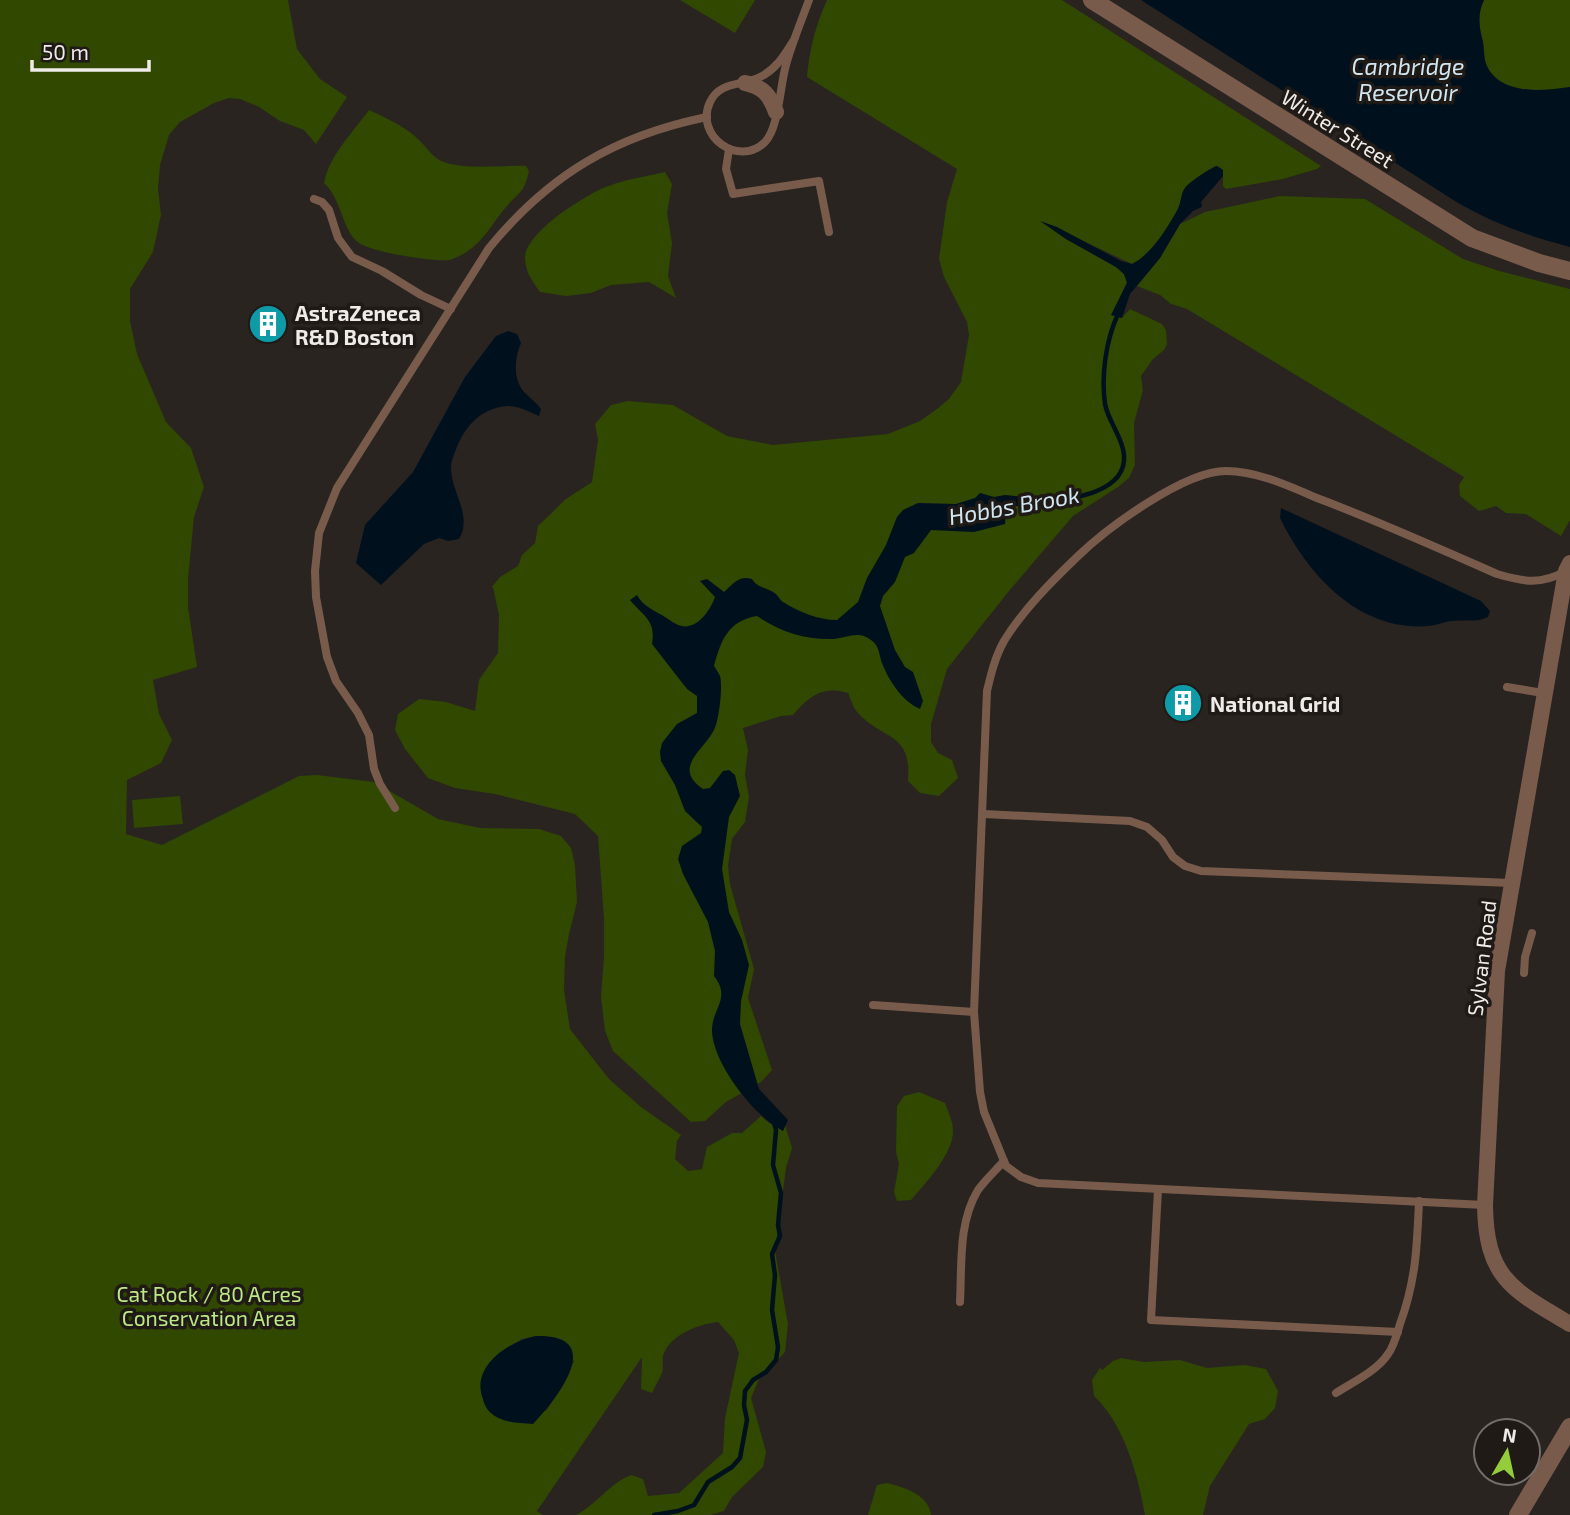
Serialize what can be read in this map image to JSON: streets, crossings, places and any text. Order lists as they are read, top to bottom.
{
  "streets": {
    "street": ["Winter Street", "Sylvan Road"]
  },
  "water": ["Cambridge Reservoir", "Hobbs Brook"],
  "parks": ["Cat Rock / 80 Acres Conservation Area"],
  "places": {
    "building": ["AstraZeneca R&D Boston", "National Grid"]
  },
  "scale_bar": "50 m",
  "north": "top"
}
